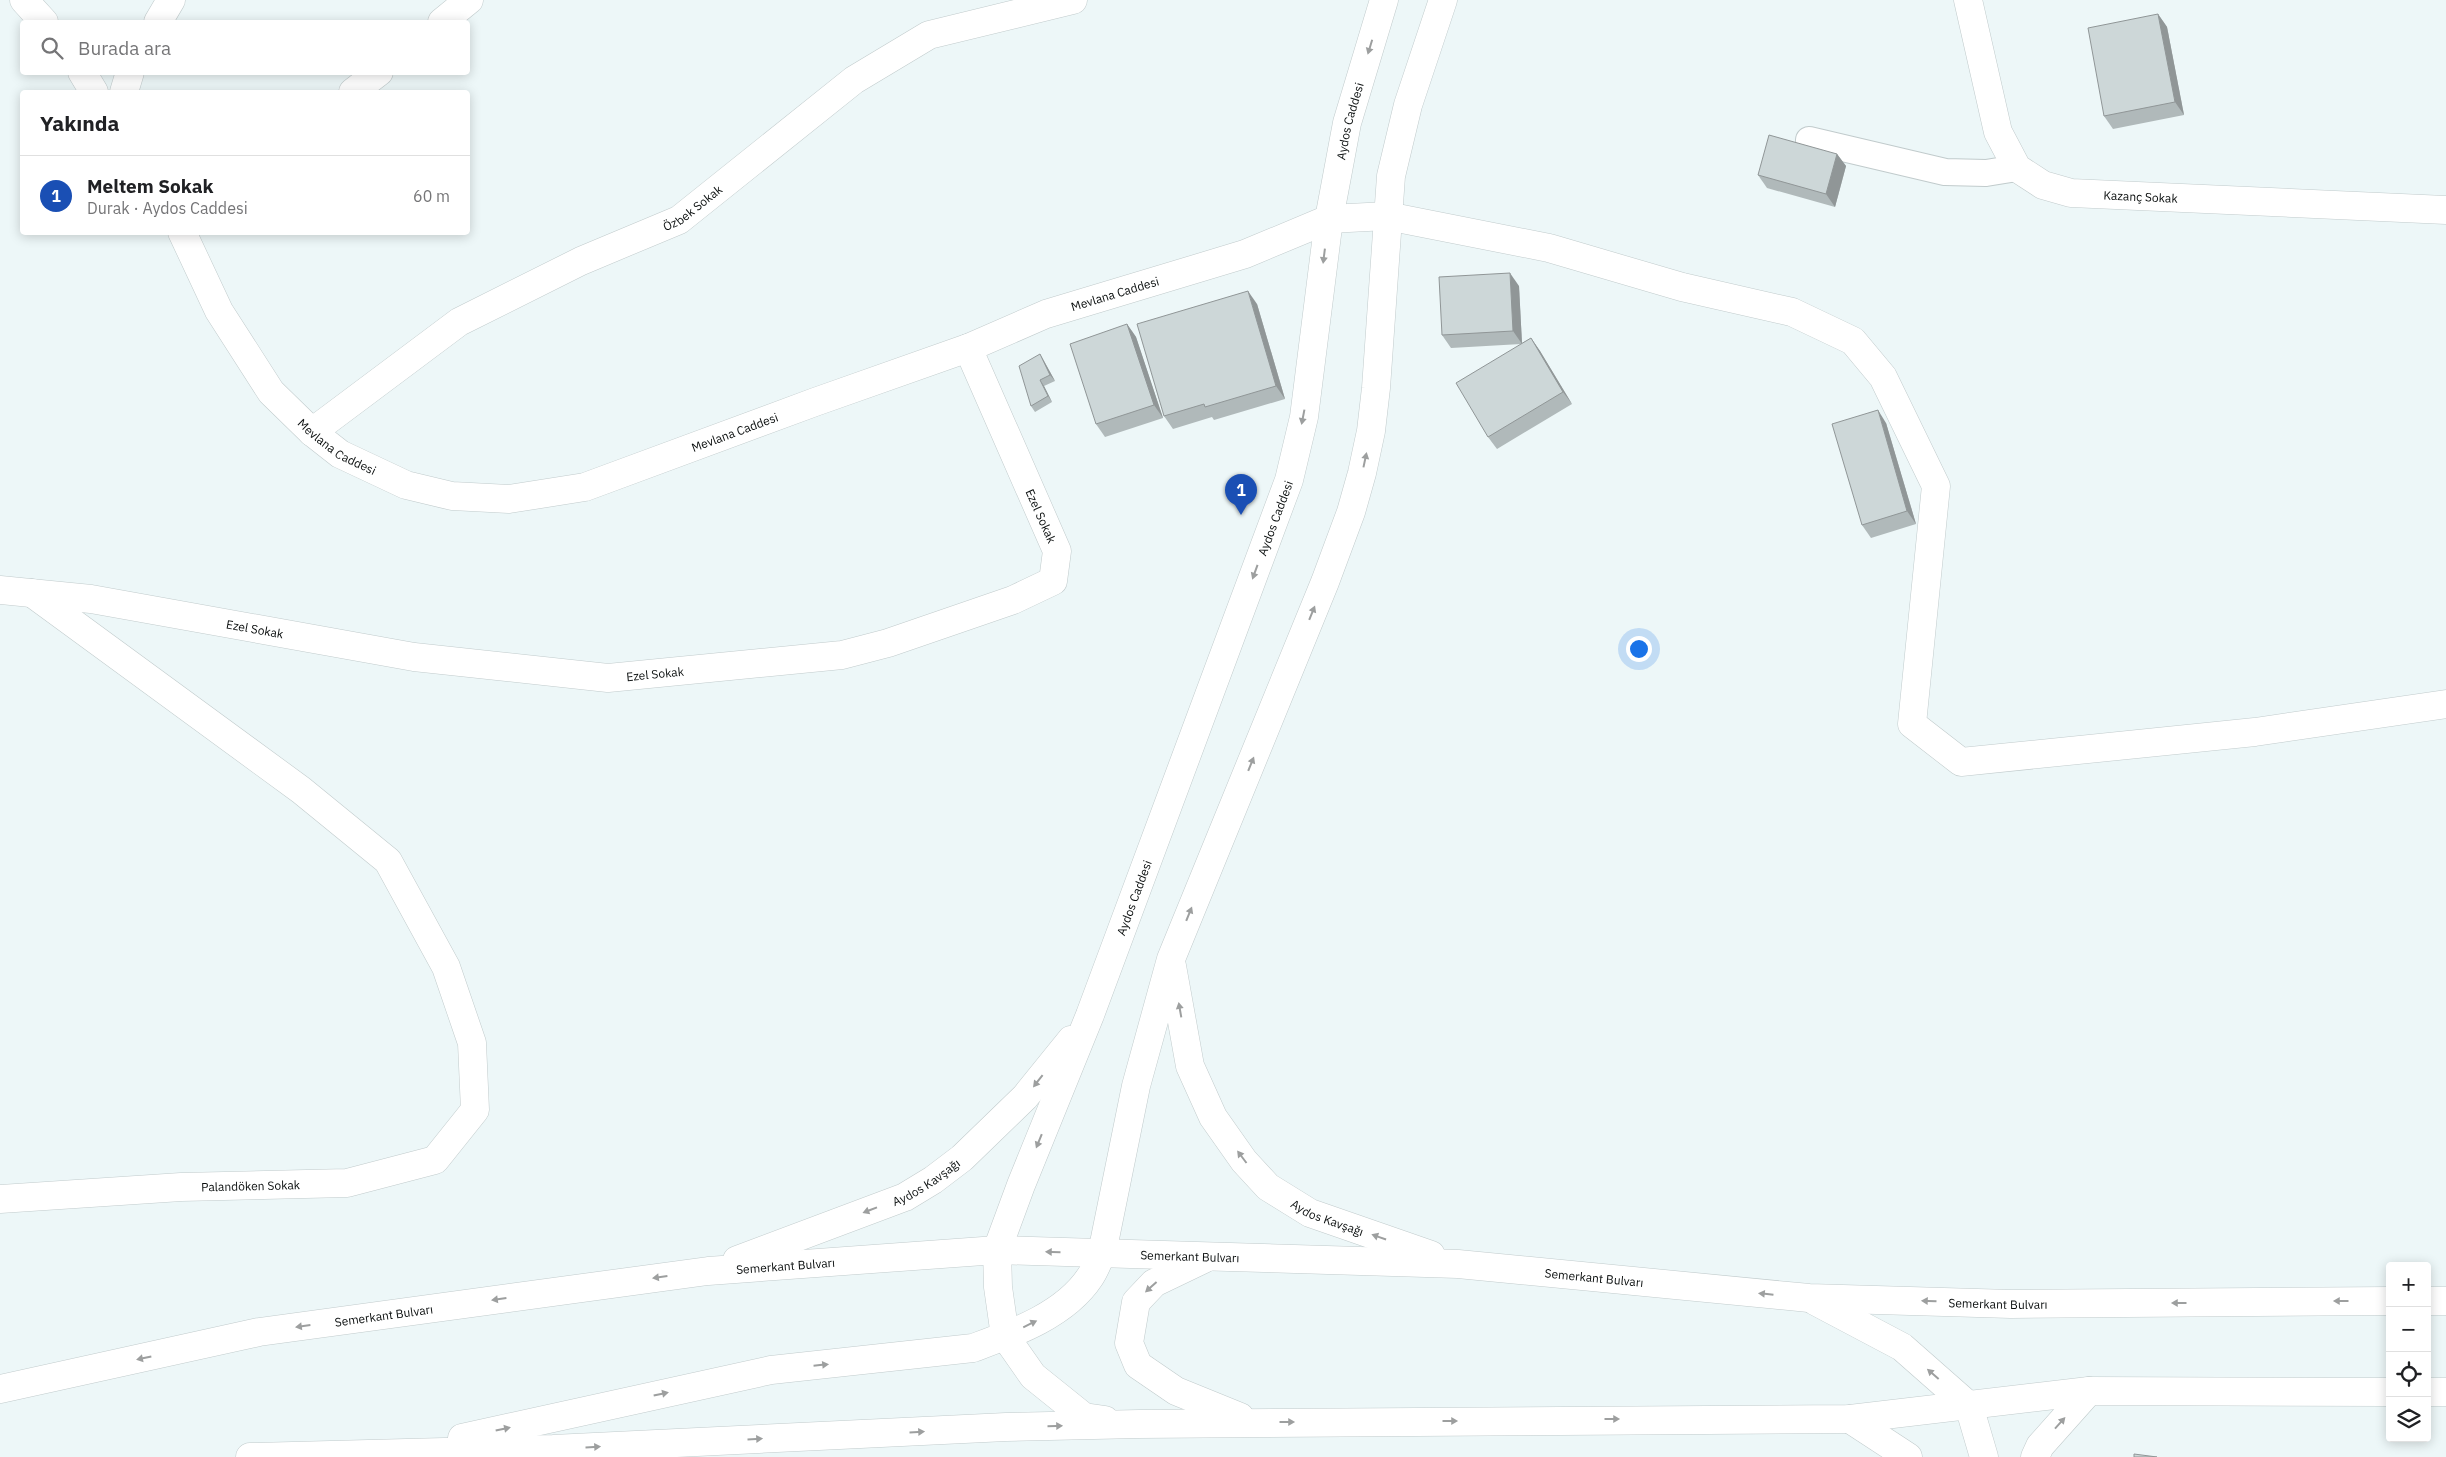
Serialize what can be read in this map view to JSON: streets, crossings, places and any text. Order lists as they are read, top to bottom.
{
  "streets": {
    "main road": [
      "Aydos Caddesi",
      "Kazanç Sokak",
      "Özbek Sokak",
      "Mevlana Caddesi",
      "Ezel Sokak",
      "Aydos Kavşağı",
      "Palandöken Sokak",
      "Semerkant Bulvarı"
    ]
  },
  "crossings": [
    ["Aydos Caddesi", "Mevlana Caddesi"],
    ["Aydos Caddesi", "Aydos Kavşağı"],
    ["Aydos Caddesi", "Semerkant Bulvarı"],
    ["Özbek Sokak", "Mevlana Caddesi"],
    ["Mevlana Caddesi", "Ezel Sokak"],
    ["Ezel Sokak", "Palandöken Sokak"],
    ["Aydos Kavşağı", "Semerkant Bulvarı"]
  ],
  "page": {
    "search": "Burada ara",
    "heading": "Yakında",
    "list": [
      {
        "mark": "1",
        "name": "Meltem Sokak",
        "note": "Durak · Aydos Caddesi",
        "value": "60 m"
      }
    ],
    "pins": "1",
    "map_buttons": ["+", "−"]
  }
}
